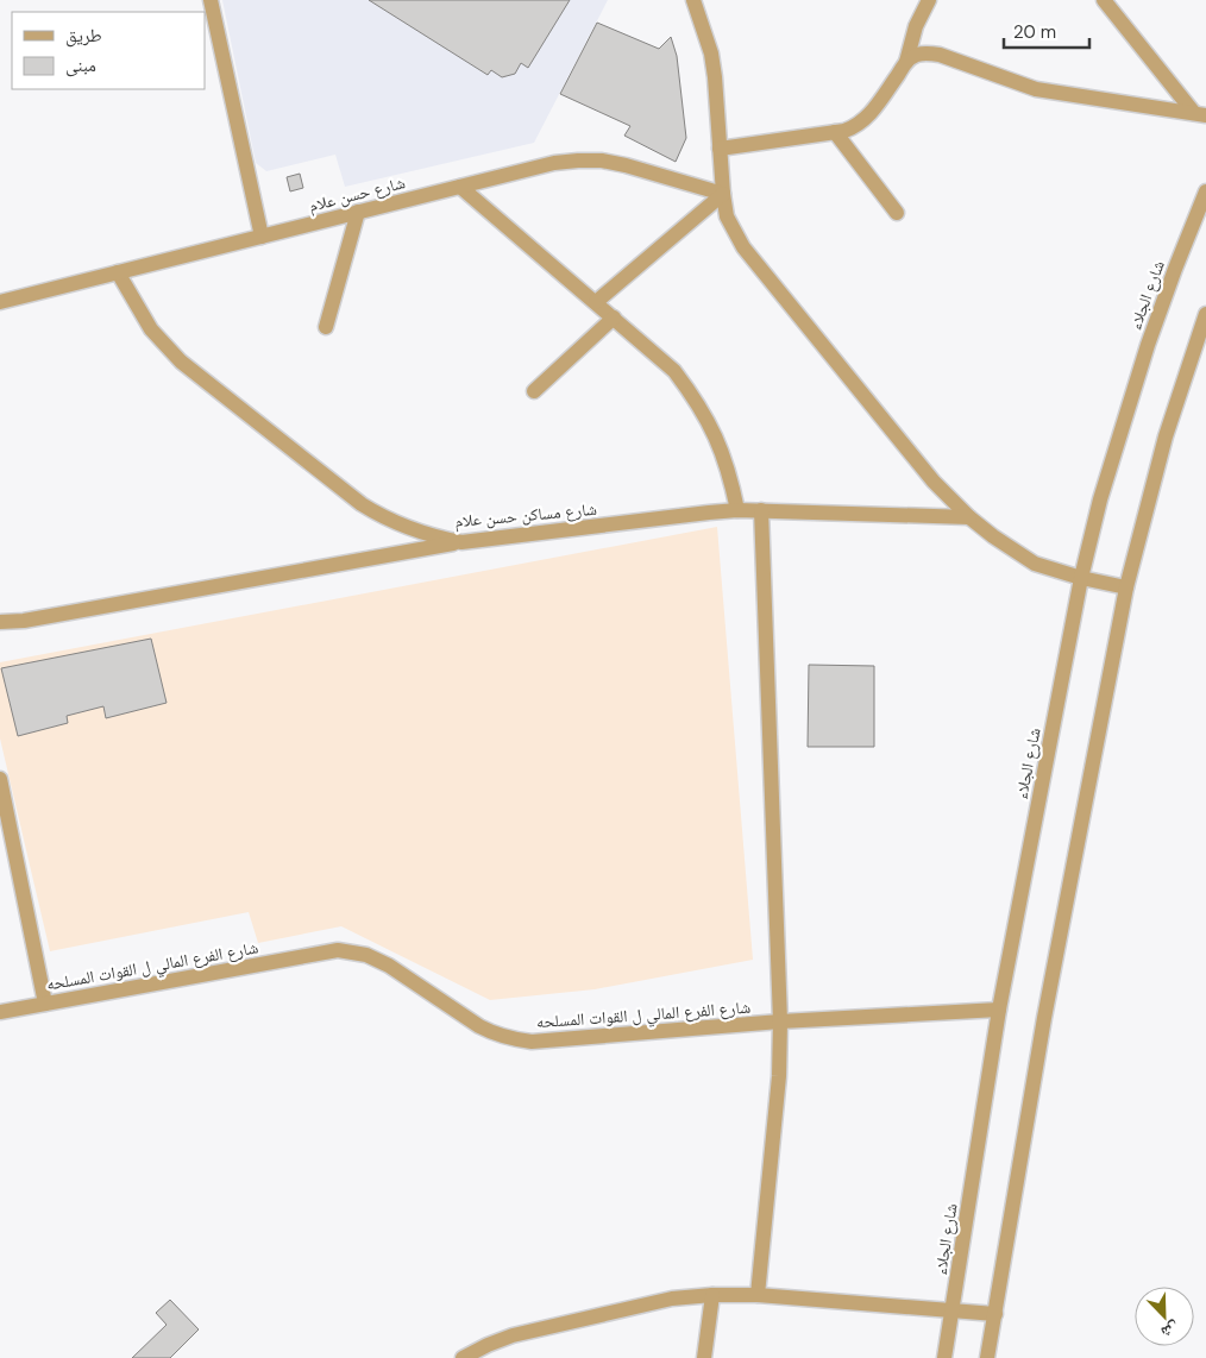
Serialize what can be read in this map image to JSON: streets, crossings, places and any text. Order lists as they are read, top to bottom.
{
  "streets": {
    "street": [
      "شارع حسن علام",
      "شارع الجلاء",
      "شارع مساكن حسن علام",
      "شارع الفرع المالي ل القوات المسلحه"
    ]
  },
  "crossings": [
    ["شارع حسن علام", "شارع مساكن حسن علام"],
    ["شارع الجلاء", "شارع الفرع المالي ل القوات المسلحه"]
  ],
  "legend": ["طريق", "مبنى"],
  "scale_bar": "20 m",
  "north": "bottom right"
}
